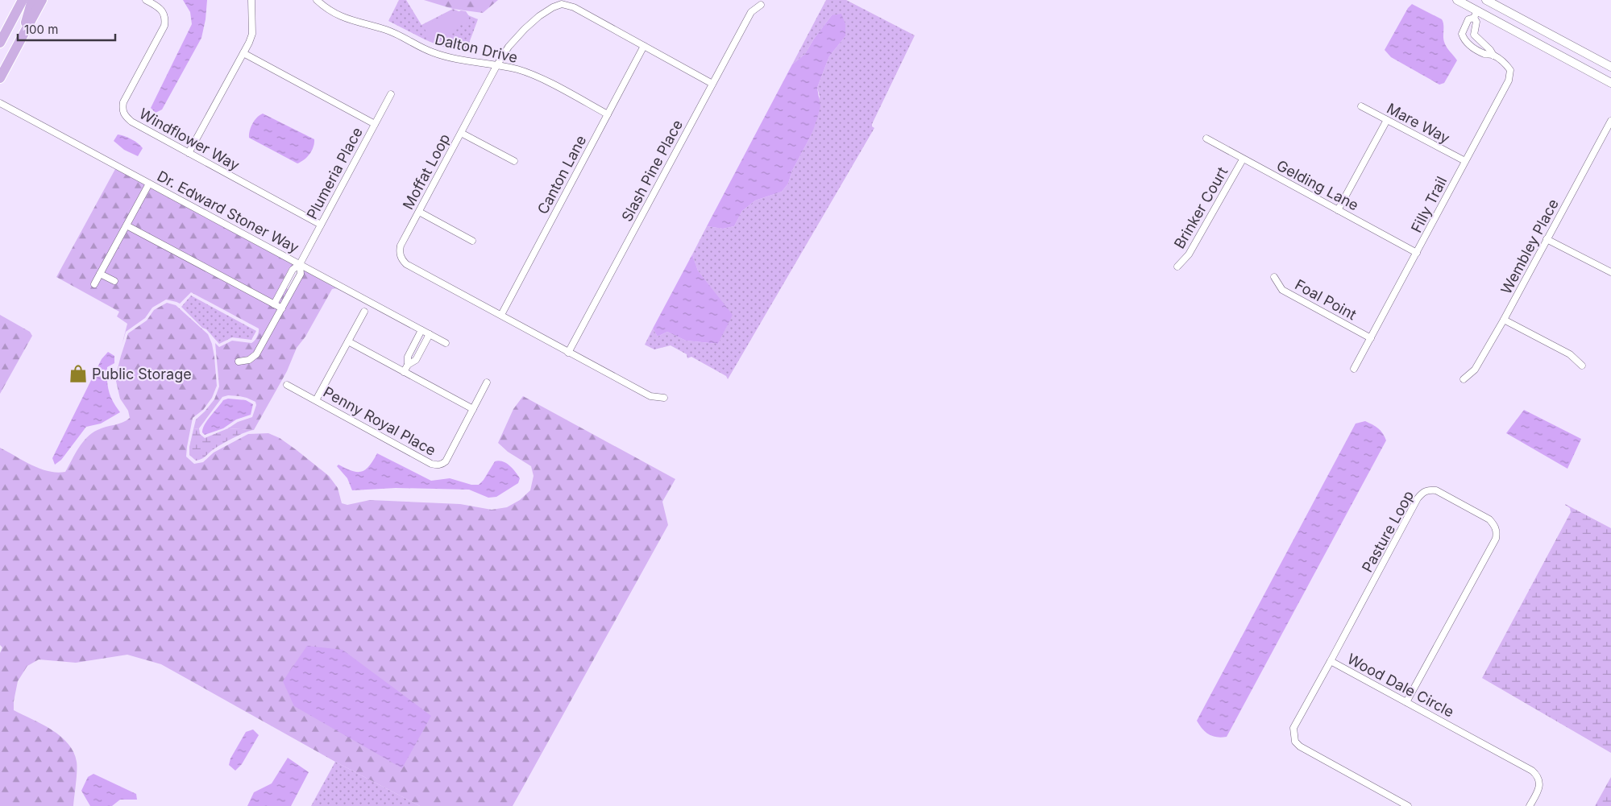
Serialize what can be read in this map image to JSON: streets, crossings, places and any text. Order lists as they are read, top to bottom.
{
  "streets": {
    "street": [
      "Dalton Drive",
      "Mare Way",
      "Windflower Way",
      "Slash Pine Place",
      "Moffat Loop",
      "Plumeria Place",
      "Canton Lane",
      "Gelding Lane",
      "Filly Trail",
      "Brinker Court",
      "Dr. Edward Stoner Way",
      "Wembley Place",
      "Foal Point",
      "Penny Royal Place",
      "Pasture Loop",
      "Wood Dale Circle"
    ]
  },
  "crossings": [
    ["Dalton Drive", "Moffat Loop"],
    ["Dalton Drive", "Canton Lane"],
    ["Mare Way", "Filly Trail"],
    ["Windflower Way", "Plumeria Place"],
    ["Slash Pine Place", "Moffat Loop"],
    ["Moffat Loop", "Canton Lane"],
    ["Plumeria Place", "Dr. Edward Stoner Way"],
    ["Gelding Lane", "Filly Trail"],
    ["Gelding Lane", "Brinker Court"],
    ["Filly Trail", "Foal Point"],
    ["Pasture Loop", "Wood Dale Circle"]
  ],
  "places": {
    "shop": ["Public Storage"]
  },
  "scale_bar": "100 m"
}
